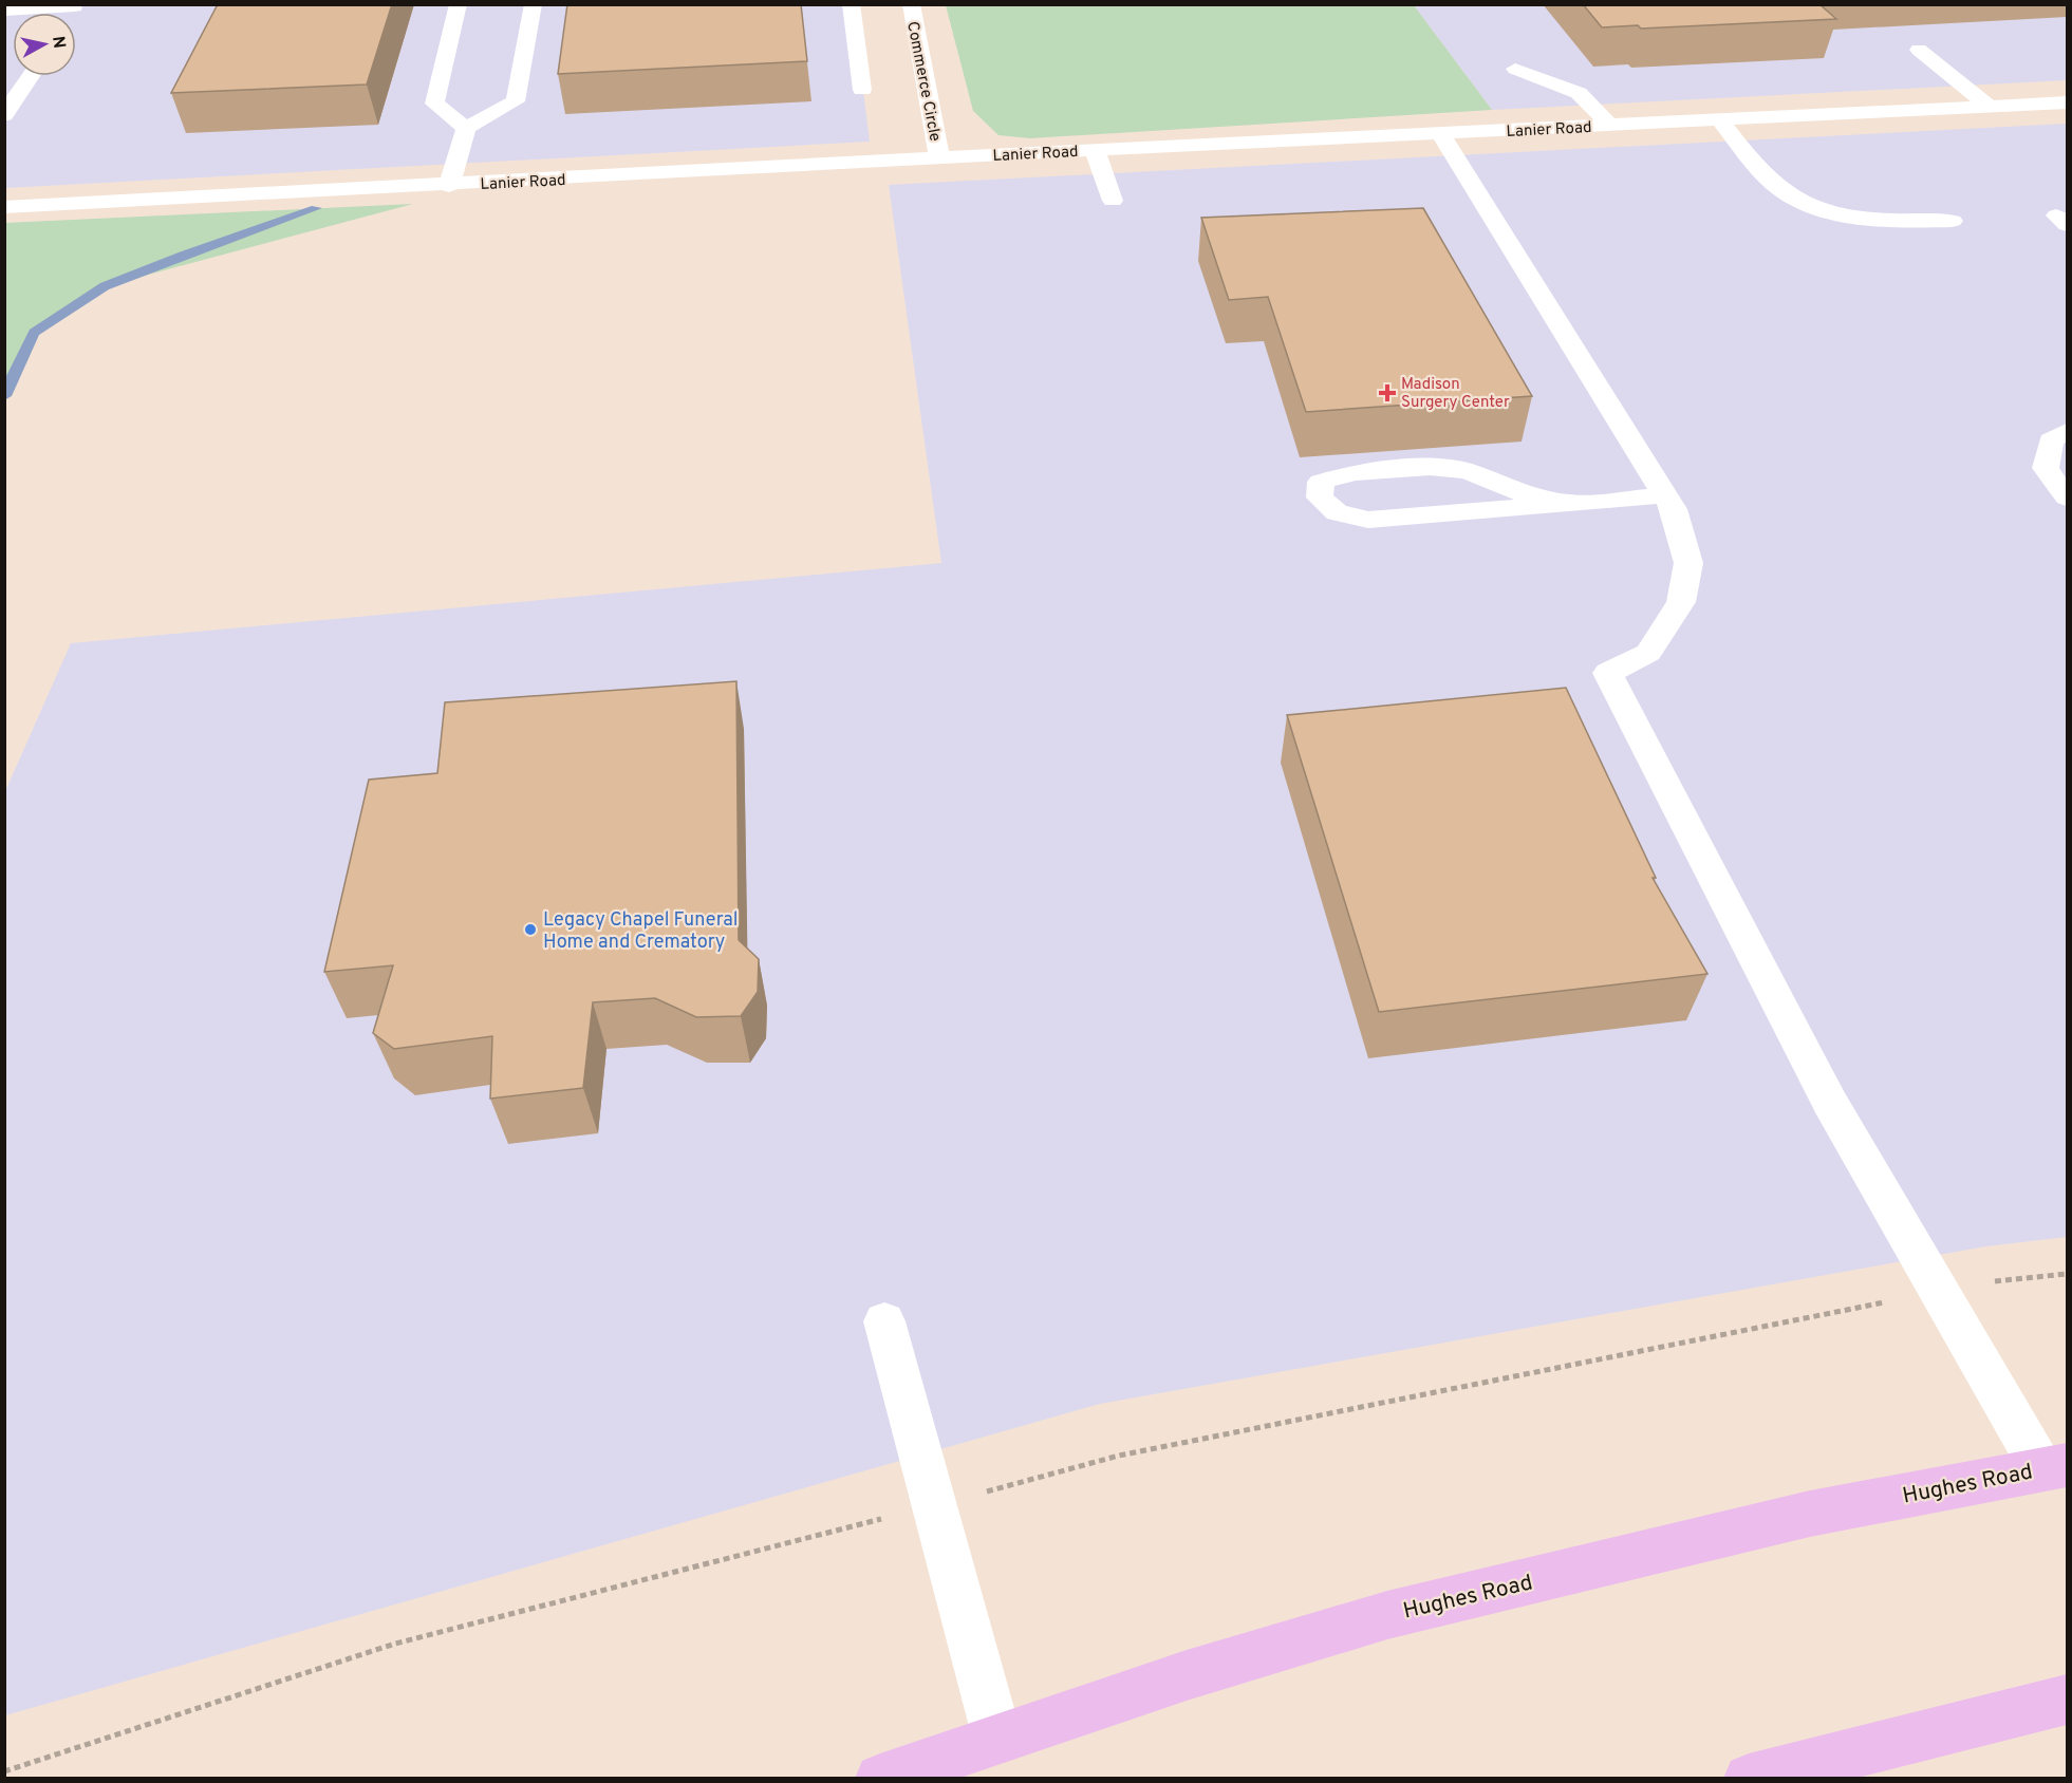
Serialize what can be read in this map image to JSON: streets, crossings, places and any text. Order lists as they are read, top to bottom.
{
  "streets": {
    "main road": ["Hughes Road"],
    "street": ["Commerce Circle", "Lanier Road"]
  },
  "crossings": [
    ["Commerce Circle", "Lanier Road"]
  ],
  "places": {
    "health": ["Madison Surgery Center"],
    "other": ["Legacy Chapel Funeral Home and Crematory"]
  },
  "north": "right"
}
